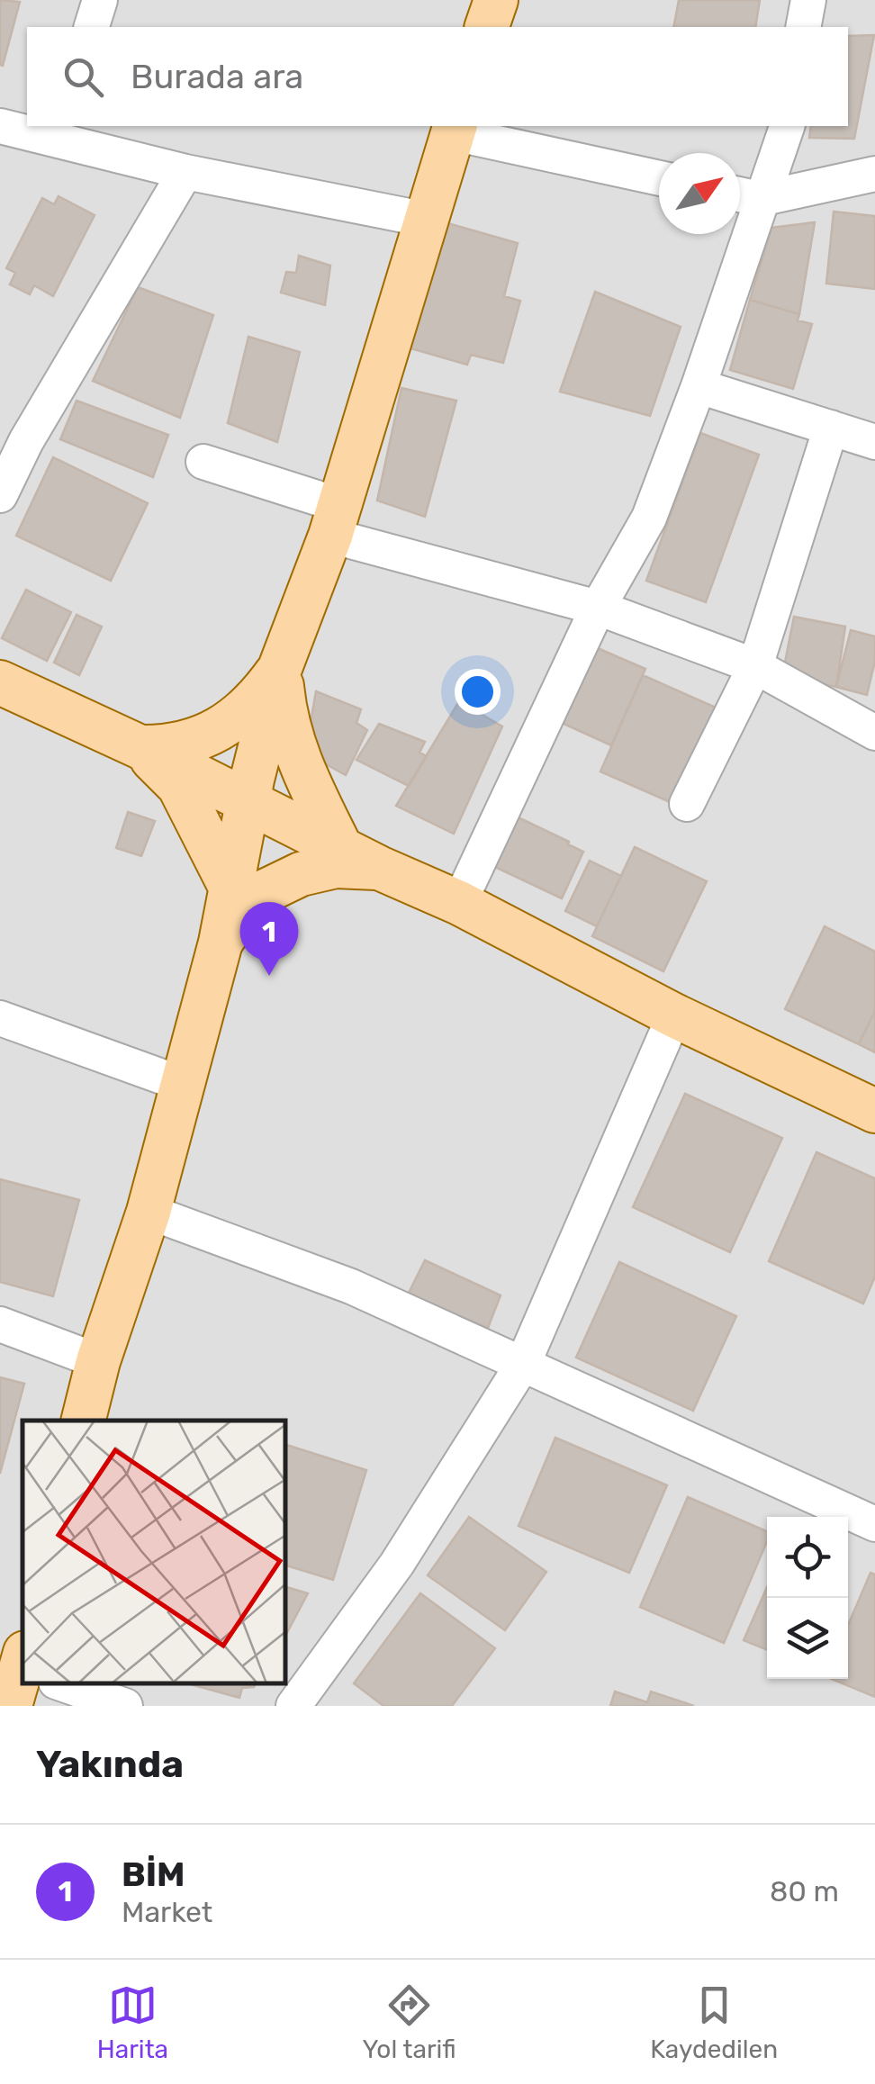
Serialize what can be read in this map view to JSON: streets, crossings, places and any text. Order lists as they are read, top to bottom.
{
  "north": "top right",
  "page": {
    "search": "Burada ara",
    "pins": "1",
    "heading": "Yakında",
    "list": [
      {
        "mark": "1",
        "name": "BİM",
        "note": "Market",
        "value": "80 m"
      }
    ],
    "nav": ["Harita", "Yol tarifi", "Kaydedilen"]
  }
}
